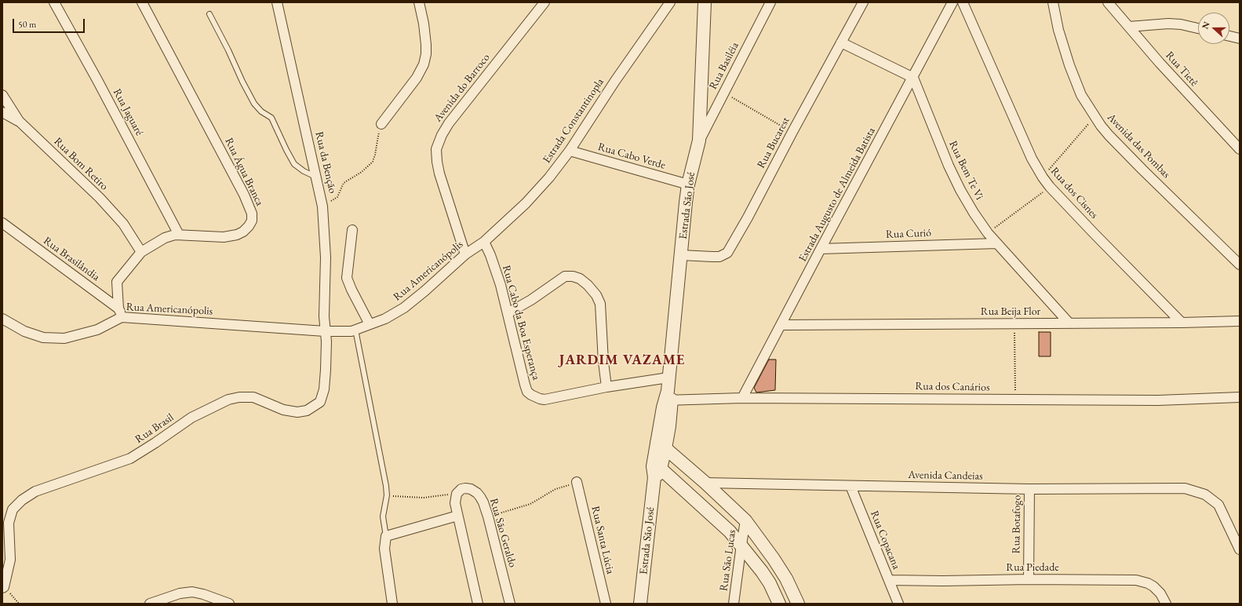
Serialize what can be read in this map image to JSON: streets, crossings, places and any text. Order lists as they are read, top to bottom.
{
  "streets": {
    "street": [
      "Rua Basiléia",
      "Rua Tietê",
      "Avenida do Barroco",
      "Rua Jaguaré",
      "Estrada Constantinopla",
      "Rua Bucarest",
      "Avenida das Pombas",
      "Rua Cabo Verde",
      "Rua da Benção",
      "Rua Bom Retiro",
      "Rua Bem Te Vi",
      "Rua Água Branca",
      "Rua dos Cisnes",
      "Estrada Augusto de Almeida Batista",
      "Estrada São José",
      "Rua Curió",
      "Rua Brasilândia",
      "Rua Americanópolis",
      "Rua Beija Flor",
      "Rua Cabo da Boa Esperança",
      "Rua dos Canários",
      "Rua Brasil",
      "Avenida Candeias",
      "Rua Botafogo",
      "Rua São Geraldo",
      "Rua Santa Lúcia",
      "Rua Copacana",
      "Rua São Lucas",
      "Rua Piedade"
    ]
  },
  "crossings": [
    ["Rua Basiléia", "Estrada São José"],
    ["Avenida do Barroco", "Rua Americanópolis"],
    ["Rua Jaguaré", "Rua Água Branca"],
    ["Estrada Constantinopla", "Rua Cabo Verde"],
    ["Estrada Constantinopla", "Rua Americanópolis"],
    ["Estrada Constantinopla", "Rua Cabo da Boa Esperança"],
    ["Rua Bucarest", "Estrada São José"],
    ["Rua Cabo Verde", "Estrada São José"],
    ["Rua da Benção", "Rua Americanópolis"],
    ["Rua da Benção", "Rua Brasil"],
    ["Rua Bom Retiro", "Rua Água Branca"],
    ["Rua Bem Te Vi", "Estrada Augusto de Almeida Batista"],
    ["Rua Bem Te Vi", "Rua Curió"],
    ["Rua Bem Te Vi", "Rua Beija Flor"],
    ["Rua Água Branca", "Rua Brasilândia"],
    ["Rua Água Branca", "Rua Americanópolis"],
    ["Rua dos Cisnes", "Rua Beija Flor"],
    ["Estrada Augusto de Almeida Batista", "Rua Curió"],
    ["Estrada Augusto de Almeida Batista", "Rua Beija Flor"],
    ["Estrada Augusto de Almeida Batista", "Rua dos Canários"],
    ["Estrada São José", "Rua dos Canários"],
    ["Rua Brasilândia", "Rua Americanópolis"],
    ["Rua Americanópolis", "Rua Cabo da Boa Esperança"],
    ["Rua Americanópolis", "Rua Brasil"],
    ["Avenida Candeias", "Rua Botafogo"],
    ["Avenida Candeias", "Rua Copacana"],
    ["Rua Botafogo", "Rua Piedade"],
    ["Rua Copacana", "Rua Piedade"]
  ],
  "districts": ["JARDIM VAZAME"],
  "scale_bar": "50 m",
  "north": "left"
}
